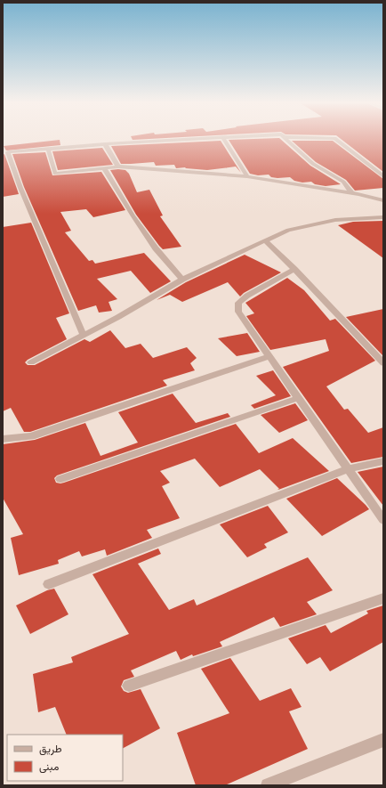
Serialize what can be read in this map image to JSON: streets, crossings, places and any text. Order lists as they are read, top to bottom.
{
  "legend": ["طريق", "مبنى"]
}
